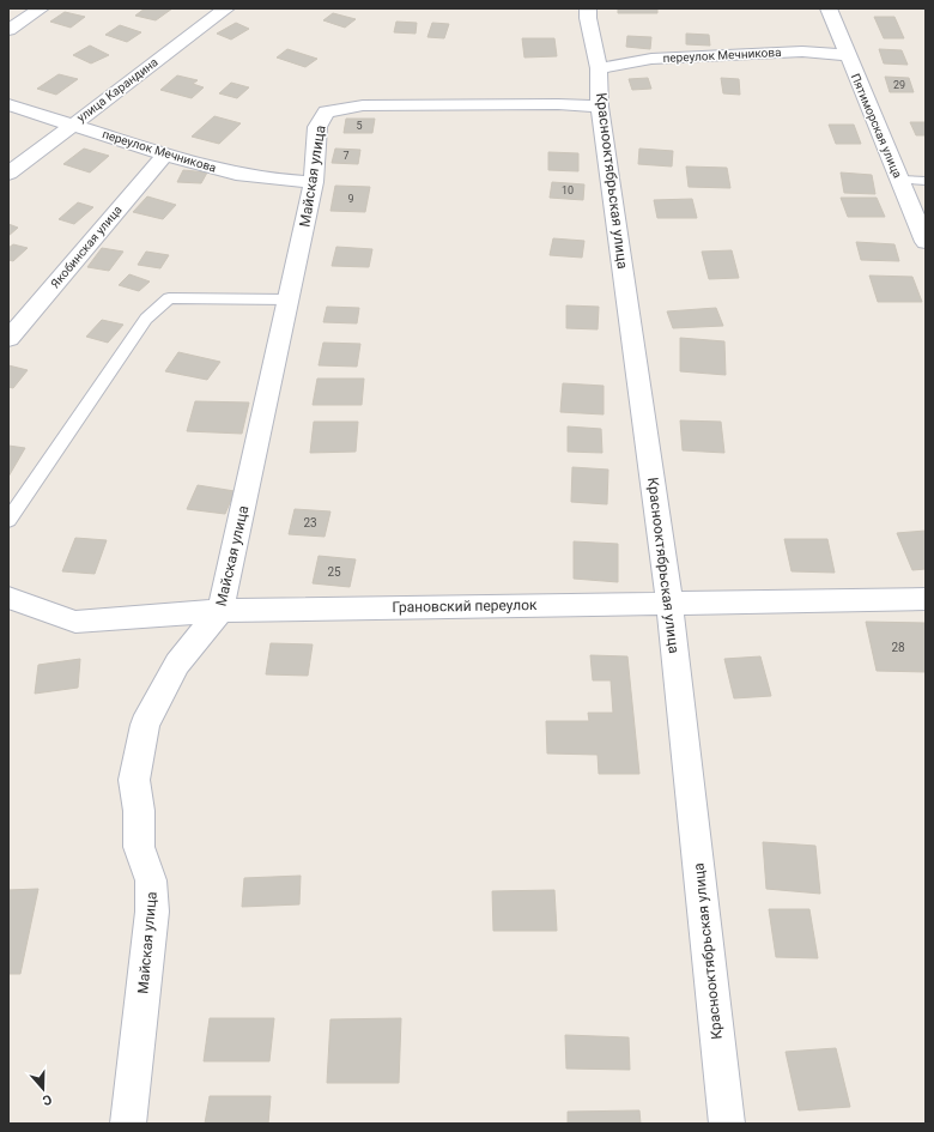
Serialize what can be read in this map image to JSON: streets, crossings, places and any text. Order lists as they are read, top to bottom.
{
  "streets": {
    "street": [
      "переулок Мечникова",
      "улица Карандина",
      "Пятиморская улица",
      "Майская улица",
      "Краснооктябрьская улица",
      "Якобинская улица",
      "Грановский переулок"
    ]
  },
  "crossings": [
    ["переулок Мечникова", "улица Карандина"],
    ["переулок Мечникова", "Пятиморская улица"],
    ["переулок Мечникова", "Майская улица"],
    ["переулок Мечникова", "Краснооктябрьская улица"],
    ["переулок Мечникова", "Якобинская улица"],
    ["Майская улица", "Краснооктябрьская улица"],
    ["Майская улица", "Грановский переулок"],
    ["Краснооктябрьская улица", "Грановский переулок"]
  ],
  "house_numbers": [
    "29",
    "5",
    "7",
    "10",
    "9",
    "23",
    "25",
    "28"
  ],
  "north": "bottom"
}
